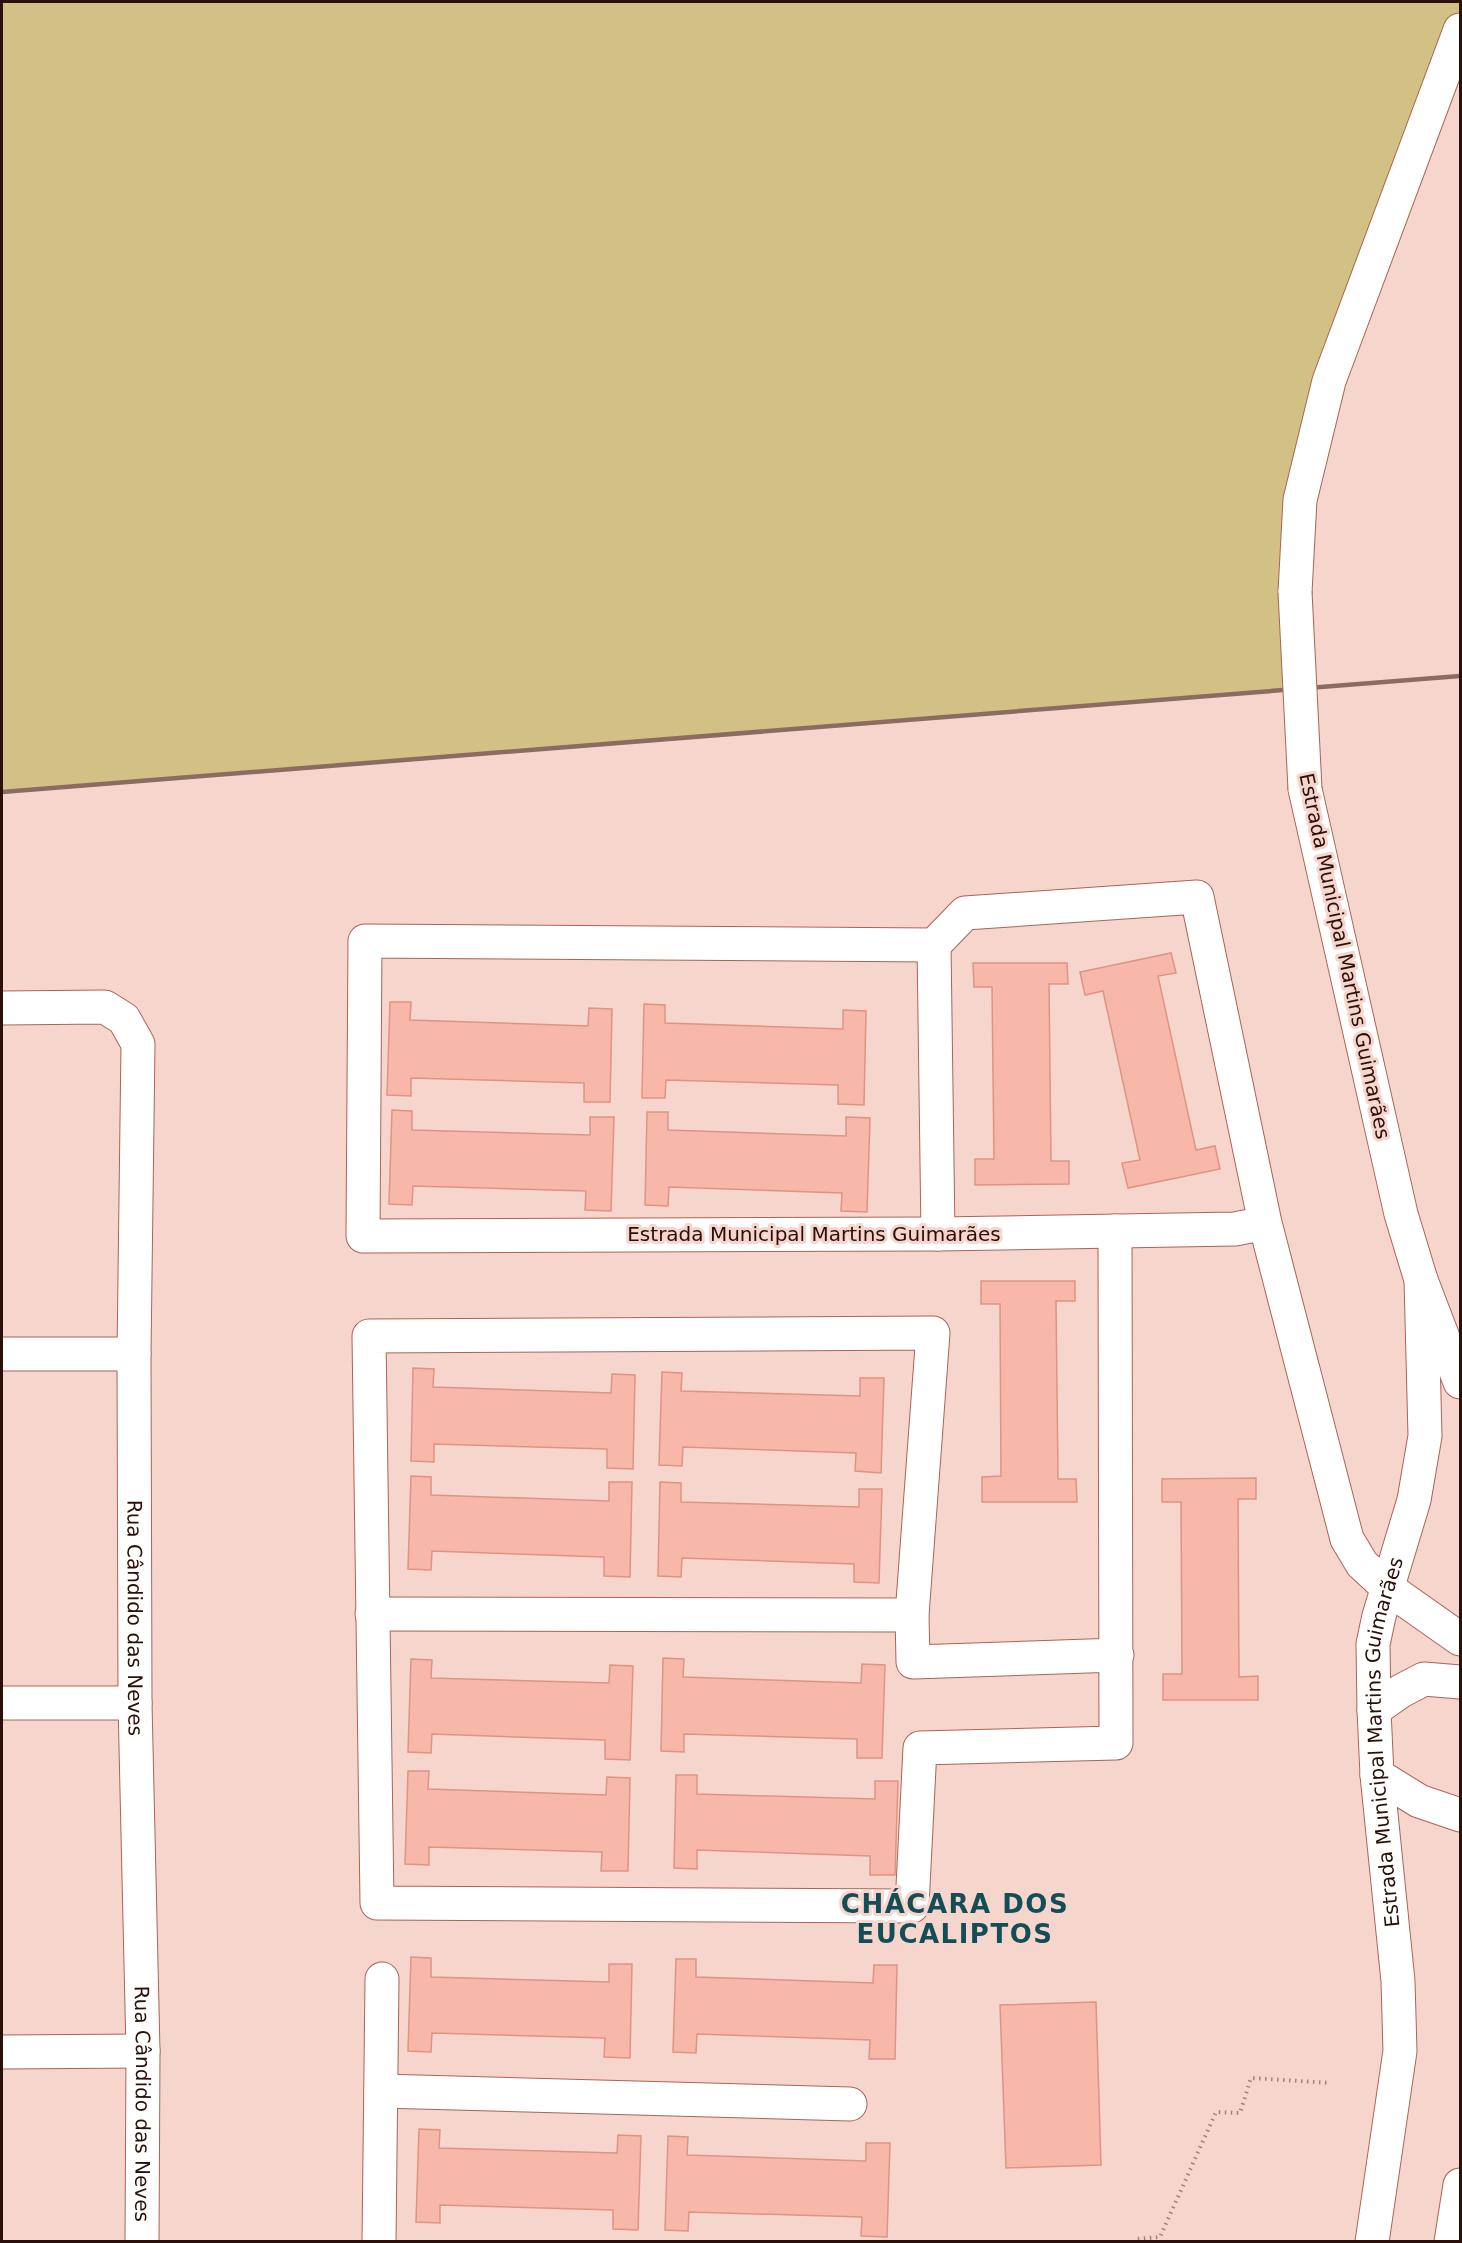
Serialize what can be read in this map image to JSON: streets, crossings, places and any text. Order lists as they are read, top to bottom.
{
  "streets": {
    "street": ["Estrada Municipal Martins Guimarães", "Rua Cândido das Neves"]
  },
  "districts": ["CHÁCARA DOS EUCALIPTOS"]
}
